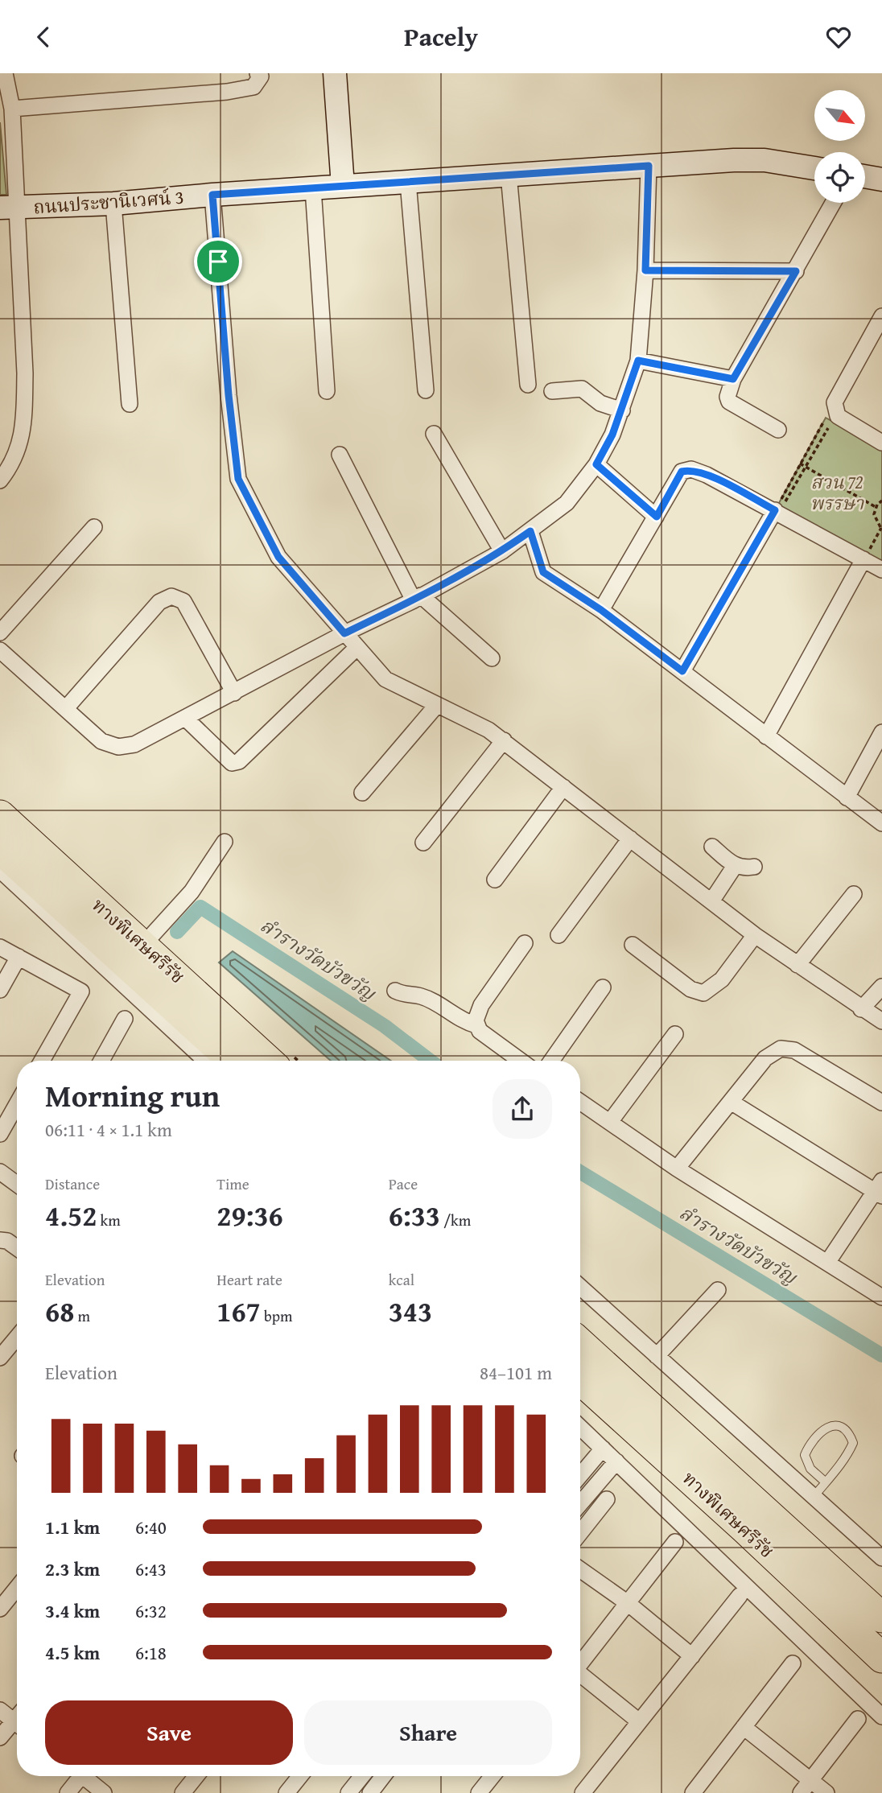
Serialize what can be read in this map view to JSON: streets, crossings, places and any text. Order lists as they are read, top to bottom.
{
  "streets": {
    "highway": ["ทางพิเศษศรีรัช"],
    "street": ["ถนนประชานิเวศน์ 3"]
  },
  "water": ["ลำรางวัดบัวขวัญ"],
  "parks": ["สวน 72 พรรษา"],
  "north": "bottom right",
  "page": {
    "header": "Pacely",
    "heading": ["Morning run", "06:11 · 4 × 1.1 km"],
    "stats": [
      ["Distance", "4.52 km"],
      ["Time", "29:36"],
      ["Pace", "6:33 /km"],
      ["Elevation", "68 m"],
      ["Heart rate", "167 bpm"],
      ["kcal", "343"]
    ],
    "chart": ["Elevation", "84–101 m"],
    "list": [
      {
        "name": "1.1 km",
        "note": "6:40"
      },
      {
        "name": "2.3 km",
        "note": "6:43"
      },
      {
        "name": "3.4 km",
        "note": "6:32"
      },
      {
        "name": "4.5 km",
        "note": "6:18"
      }
    ],
    "buttons": ["Save", "Share"]
  }
}
